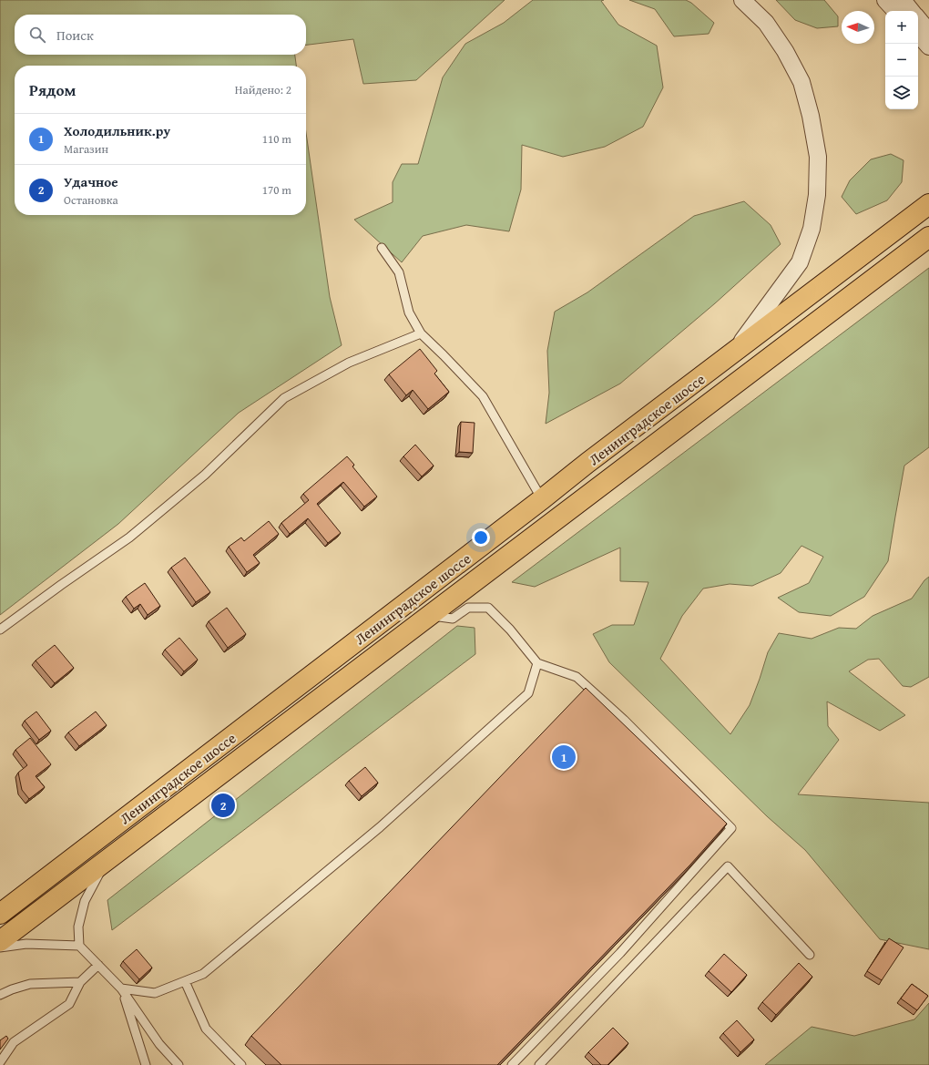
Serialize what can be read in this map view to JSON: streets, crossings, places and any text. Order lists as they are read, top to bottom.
{
  "streets": {
    "highway": ["Ленинградское шоссе"]
  },
  "north": "left",
  "page": {
    "map_buttons": ["+", "−"],
    "search": "Поиск",
    "heading": ["Рядом", "Найдено: 2"],
    "list": [
      {
        "mark": "1",
        "name": "Холодильник.ру",
        "note": "Магазин",
        "value": "110 m"
      },
      {
        "mark": "2",
        "name": "Удачное",
        "note": "Остановка",
        "value": "170 m"
      }
    ],
    "pins": ["1", "2"]
  }
}
